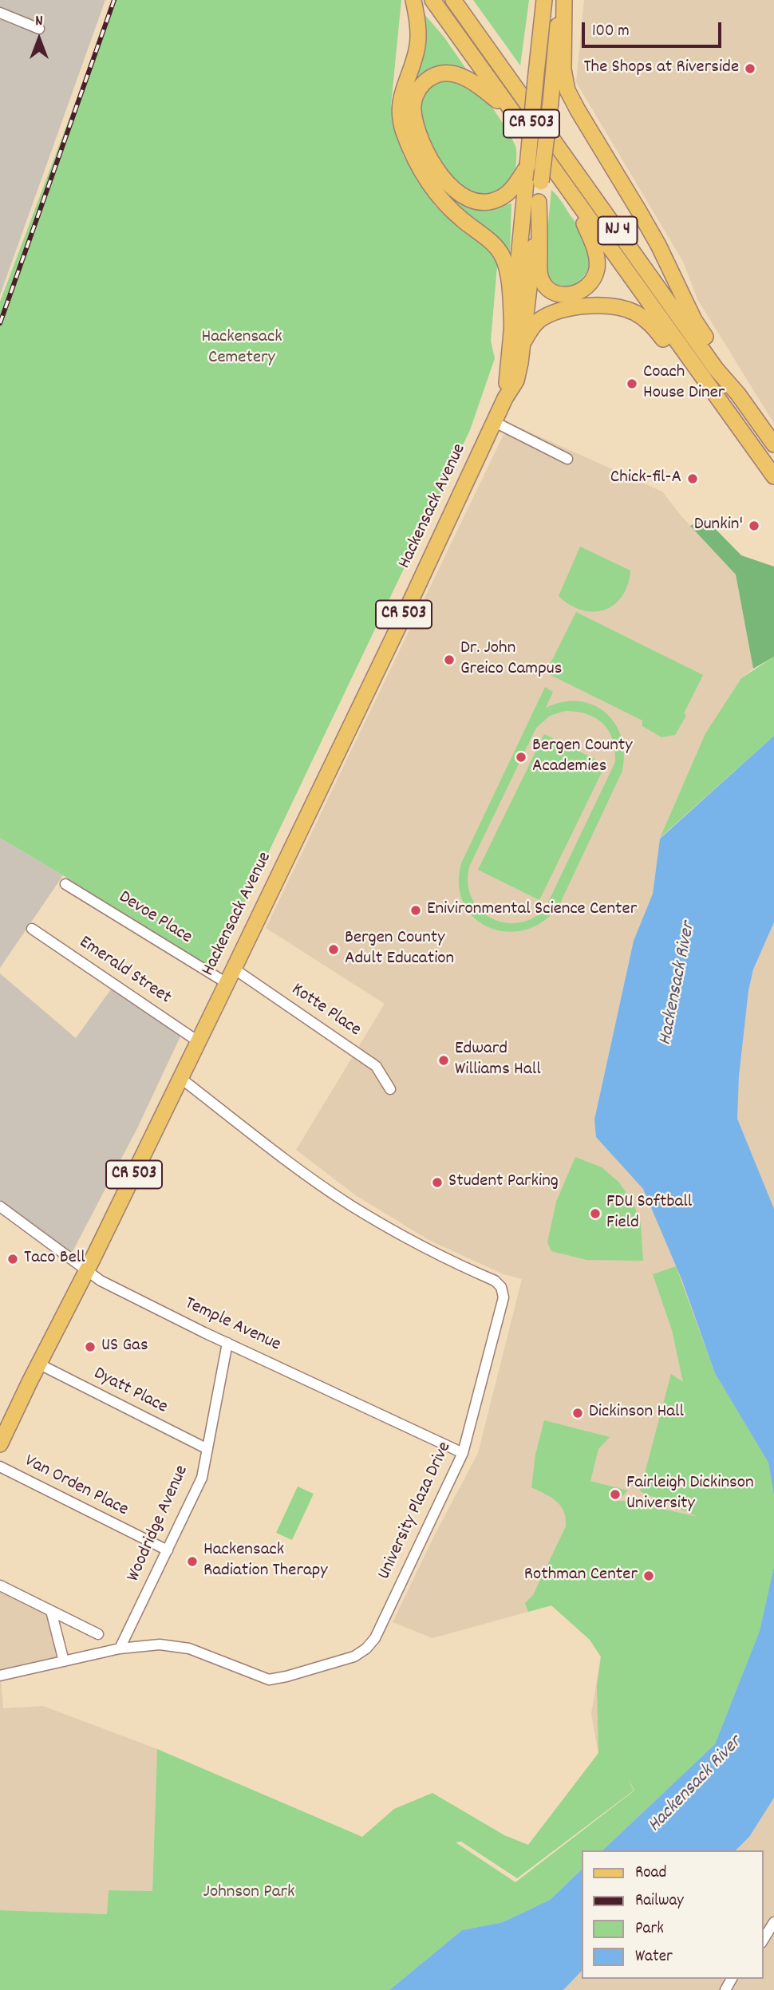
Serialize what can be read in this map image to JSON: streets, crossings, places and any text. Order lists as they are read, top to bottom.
{
  "streets": {
    "main road": ["CR 503", "NJ 4", "Hackensack Avenue"],
    "street": [
      "Devoe Place",
      "Emerald Street",
      "Kotte Place",
      "Temple Avenue",
      "Dyatt Place",
      "Van Orden Place",
      "University Plaza Drive",
      "Woodridge Avenue"
    ]
  },
  "crossings": [
    ["Hackensack Avenue", "Devoe Place"],
    ["Hackensack Avenue", "Emerald Street"],
    ["Hackensack Avenue", "Kotte Place"],
    ["Hackensack Avenue", "Temple Avenue"],
    ["Hackensack Avenue", "Dyatt Place"],
    ["Hackensack Avenue", "University Plaza Drive"],
    ["Devoe Place", "Kotte Place"],
    ["Temple Avenue", "University Plaza Drive"],
    ["Temple Avenue", "Woodridge Avenue"],
    ["Dyatt Place", "Woodridge Avenue"],
    ["Van Orden Place", "Woodridge Avenue"],
    ["University Plaza Drive", "Woodridge Avenue"]
  ],
  "water": ["Hackensack River"],
  "parks": ["Hackensack Cemetery", "Johnson Park"],
  "places": [
    "The Shops at Riverside",
    "Coach House Diner",
    "Chick-fil-A",
    "Dunkin'",
    "Dr. John Greico Campus",
    "Bergen County Academies",
    "Enivironmental Science Center",
    "Bergen County Adult Education",
    "Edward Williams Hall",
    "Student Parking",
    "FDU Softball Field",
    "Taco Bell",
    "US Gas",
    "Dickinson Hall",
    "Fairleigh Dickinson University",
    "Hackensack Radiation Therapy",
    "Rothman Center"
  ],
  "legend": [
    "Road",
    "Railway",
    "Park",
    "Water"
  ],
  "scale_bar": "100 m",
  "north": "top"
}
